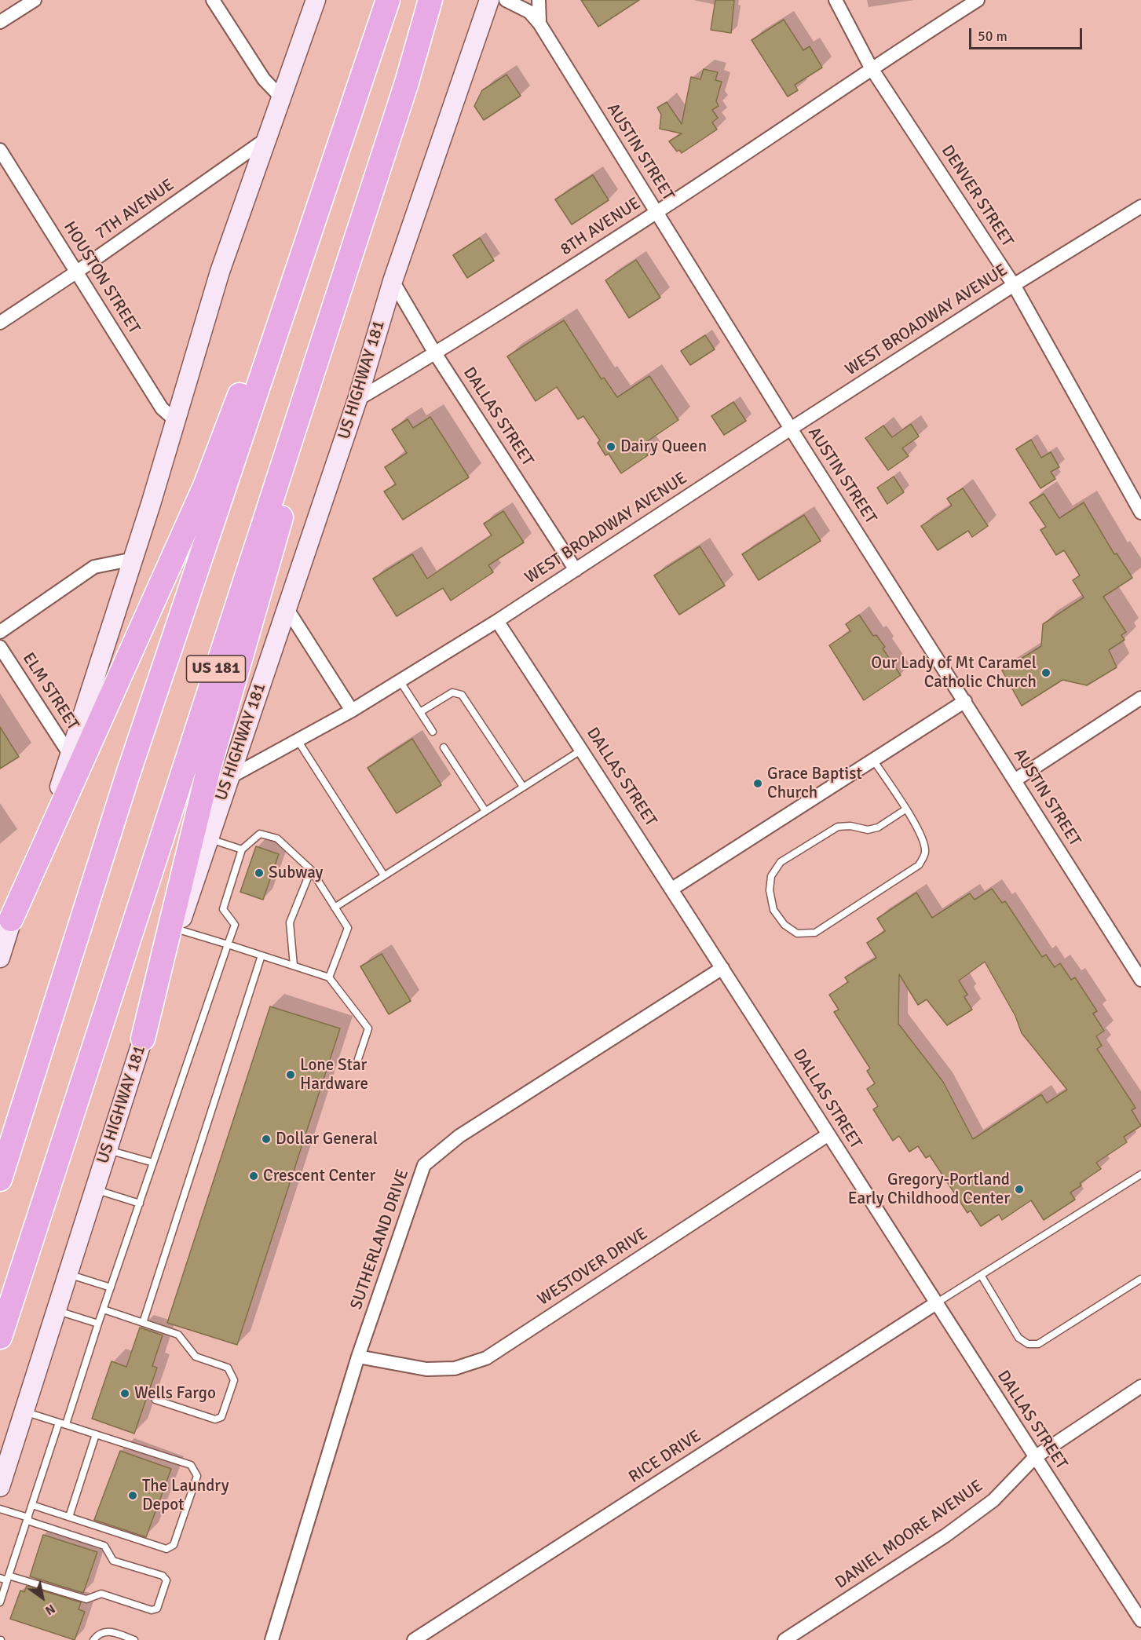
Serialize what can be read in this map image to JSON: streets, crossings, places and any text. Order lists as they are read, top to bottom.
{
  "streets": {
    "highway": ["US 181"],
    "main road": ["US HIGHWAY 181"],
    "street": [
      "AUSTIN STREET",
      "DENVER STREET",
      "7TH AVENUE",
      "8TH AVENUE",
      "HOUSTON STREET",
      "WEST BROADWAY AVENUE",
      "DALLAS STREET",
      "ELM STREET",
      "SUTHERLAND DRIVE",
      "WESTOVER DRIVE",
      "RICE DRIVE",
      "DANIEL MOORE AVENUE"
    ]
  },
  "crossings": [
    ["AUSTIN STREET", "8TH AVENUE"],
    ["AUSTIN STREET", "WEST BROADWAY AVENUE"],
    ["DENVER STREET", "8TH AVENUE"],
    ["DENVER STREET", "WEST BROADWAY AVENUE"],
    ["7TH AVENUE", "HOUSTON STREET"],
    ["8TH AVENUE", "US HIGHWAY 181"],
    ["8TH AVENUE", "DALLAS STREET"],
    ["WEST BROADWAY AVENUE", "US HIGHWAY 181"],
    ["WEST BROADWAY AVENUE", "DALLAS STREET"],
    ["US HIGHWAY 181", "DALLAS STREET"],
    ["DALLAS STREET", "SUTHERLAND DRIVE"],
    ["DALLAS STREET", "WESTOVER DRIVE"],
    ["DALLAS STREET", "RICE DRIVE"],
    ["DALLAS STREET", "DANIEL MOORE AVENUE"],
    ["SUTHERLAND DRIVE", "WESTOVER DRIVE"]
  ],
  "places": [
    "Dairy Queen",
    "Our Lady of Mt Caramel Catholic Church",
    "Grace Baptist Church",
    "Subway",
    "Lone Star Hardware",
    "Dollar General",
    "Crescent Center",
    "Gregory-Portland Early Childhood Center",
    "Wells Fargo",
    "The Laundry Depot"
  ],
  "scale_bar": "50 m",
  "north": "bottom right"
}
